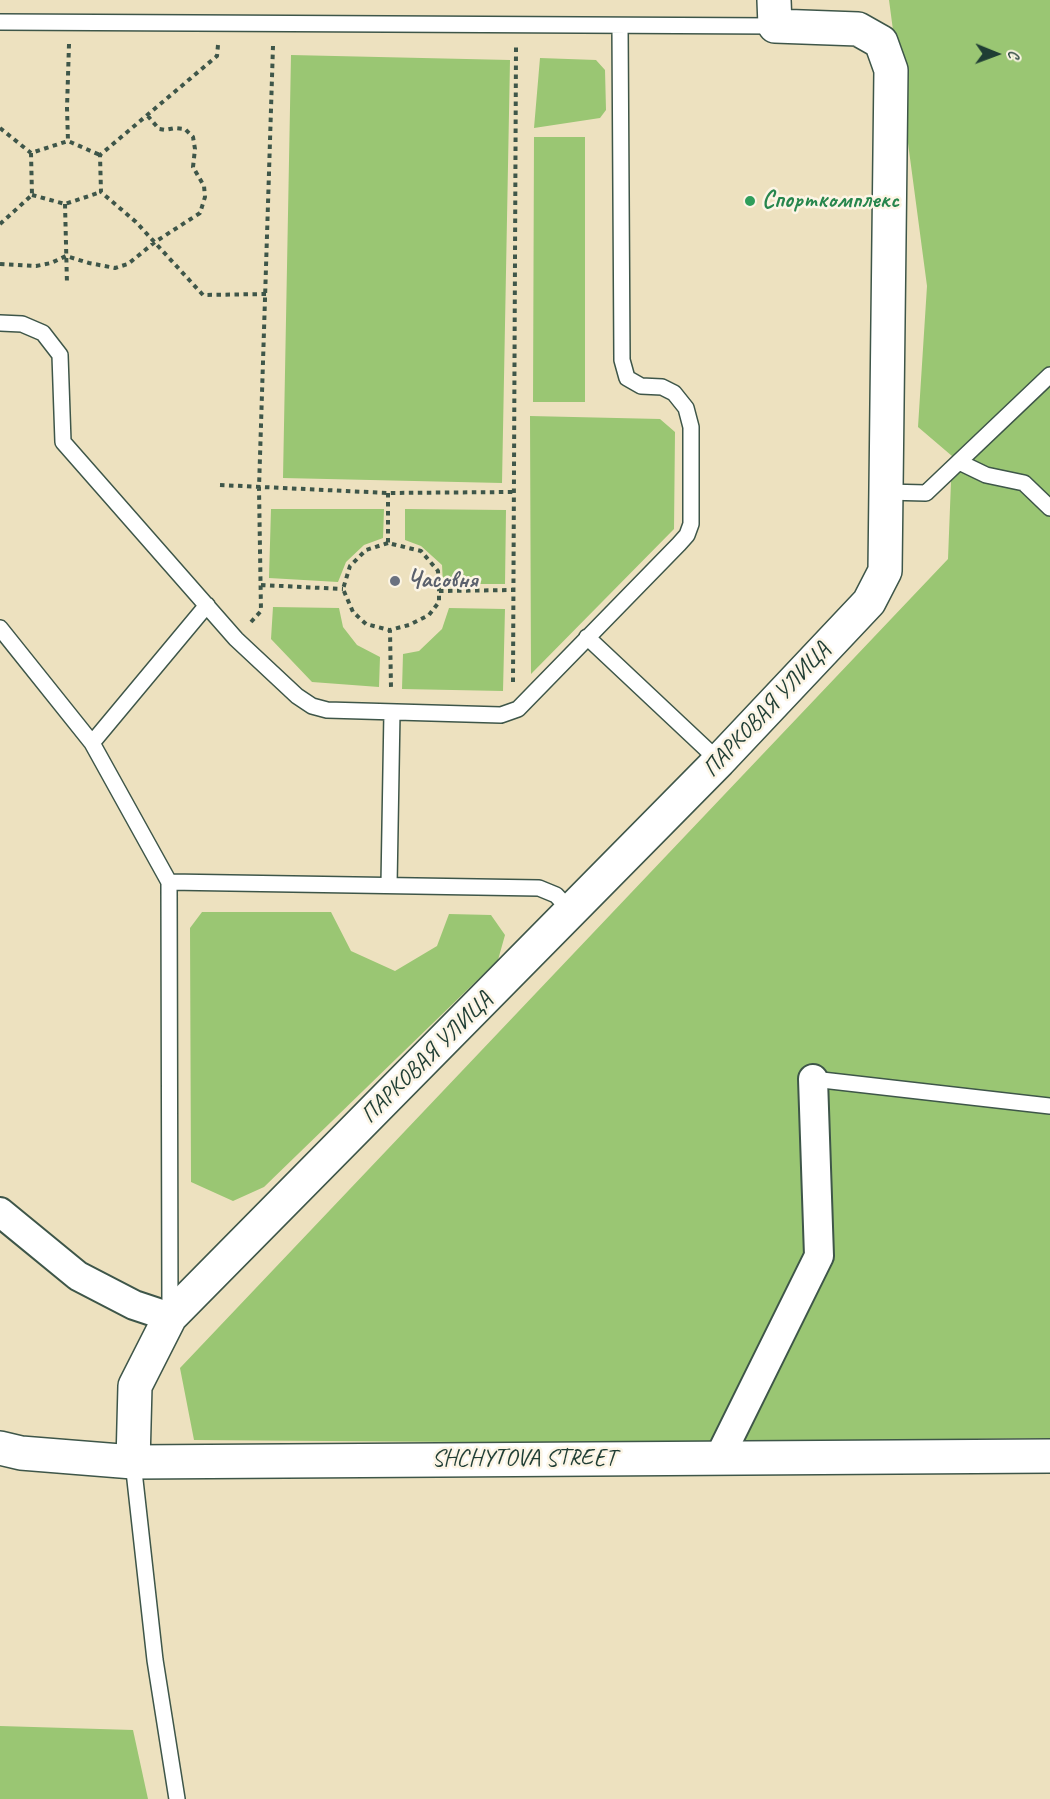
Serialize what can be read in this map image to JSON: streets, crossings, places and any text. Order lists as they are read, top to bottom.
{
  "streets": {
    "street": ["ПАРКОВАЯ УЛИЦА", "SHCHYTOVA STREET"]
  },
  "crossings": [
    ["ПАРКОВАЯ УЛИЦА", "SHCHYTOVA STREET"]
  ],
  "places": ["Спорткомплекс", "Часовня"],
  "north": "right"
}
